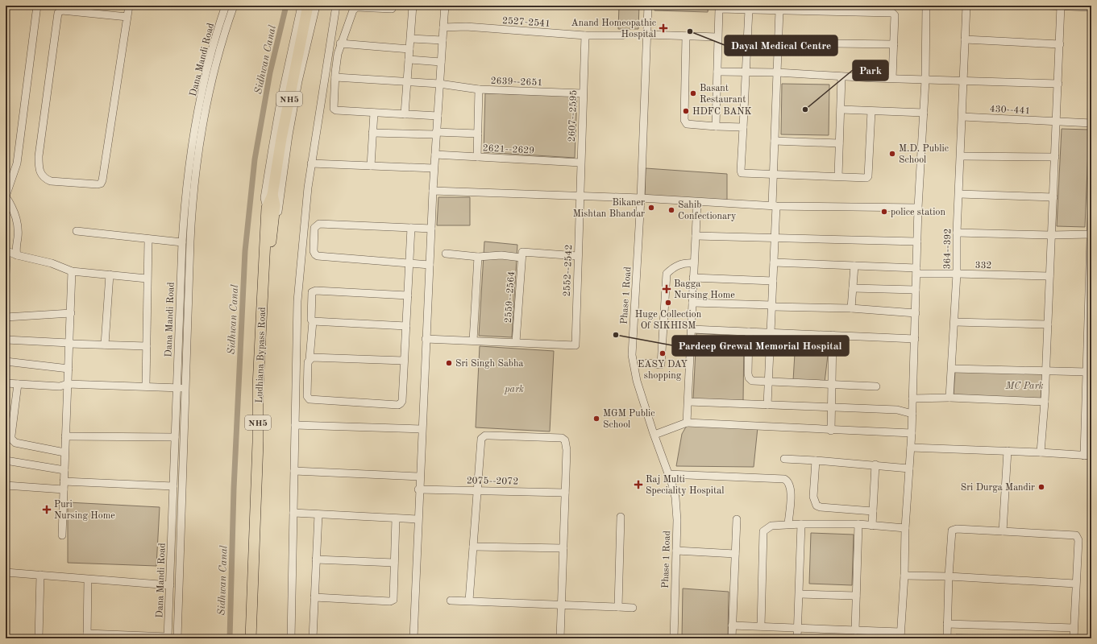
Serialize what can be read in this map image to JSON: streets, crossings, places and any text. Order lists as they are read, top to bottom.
{
  "streets": {
    "highway": ["NH5", "Ludhiana Bypass Road"],
    "street": [
      "2527-2541",
      "Dana Mandi Road",
      "2639--2651",
      "430--441",
      "2607--2595",
      "2621--2629",
      "364--392",
      "332",
      "2552--2542",
      "Phase 1 Road",
      "2559--2564",
      "2075--2072"
    ]
  },
  "crossings": [
    ["2527-2541", "2607--2595"],
    ["2639--2651", "2607--2595"],
    ["2639--2651", "2621--2629"],
    ["NH5", "Ludhiana Bypass Road"],
    ["430--441", "364--392"],
    ["2607--2595", "2621--2629"],
    ["2607--2595", "2552--2542"],
    ["364--392", "332"],
    ["2552--2542", "2559--2564"]
  ],
  "water": ["Sidhwan Canal"],
  "parks": ["MC Park", "park"],
  "places": {
    "health": [
      "Anand Homeopathic Hospital",
      "Bagga Nursing Home",
      "Raj Multi Speciality Hospital",
      "Puri Nursing Home"
    ],
    "other": [
      "Dayal Medical Centre",
      "Basant Restaurant",
      "Park",
      "HDFC BANK",
      "M.D. Public School",
      "Bikaner Mishtan Bhandar",
      "Sahib Confectionary",
      "police station",
      "Huge Collection Of SIKHISM",
      "Pardeep Grewal Memorial Hospital",
      "EASY DAY shopping",
      "Sri Singh Sabha",
      "MGM Public School",
      "Sri Durga Mandir"
    ]
  }
}
